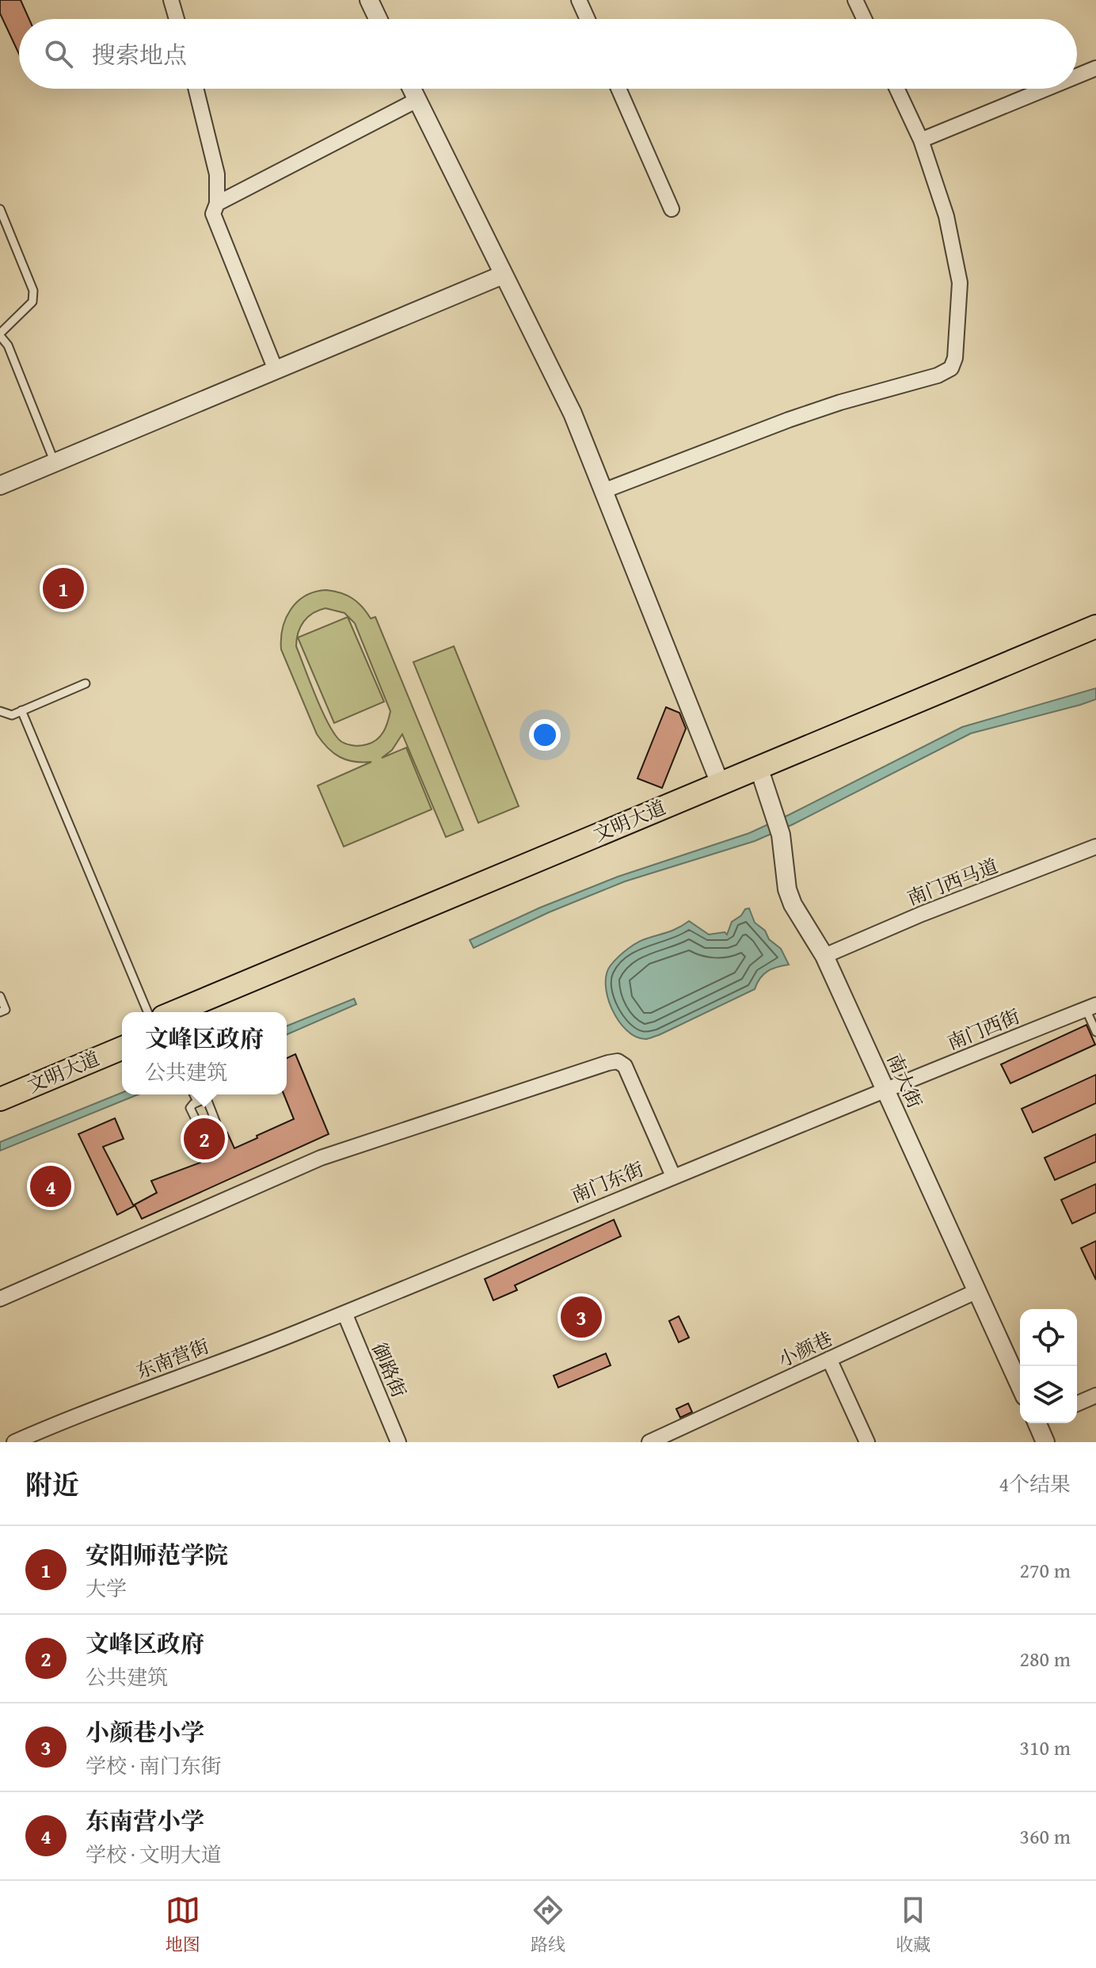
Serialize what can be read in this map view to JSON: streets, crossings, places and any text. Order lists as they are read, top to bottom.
{
  "streets": {
    "main road": ["文明大道"],
    "street": [
      "南门西马道",
      "南门西街",
      "南大街",
      "南门东街",
      "小颜巷",
      "东南营街",
      "御路街"
    ]
  },
  "crossings": [
    ["文明大道", "南大街"],
    ["南门西马道", "南大街"],
    ["南门西街", "南大街"],
    ["南门西街", "南门东街"],
    ["南大街", "南门东街"],
    ["南大街", "小颜巷"],
    ["南门东街", "东南营街"],
    ["南门东街", "御路街"],
    ["东南营街", "御路街"]
  ],
  "page": {
    "search": "搜索地点",
    "pins": [
      "1",
      "2",
      "4",
      "3"
    ],
    "popup": ["文峰区政府", "公共建筑"],
    "heading": ["附近", "4个结果"],
    "list": [
      {
        "mark": "1",
        "name": "安阳师范学院",
        "note": "大学",
        "value": "270 m"
      },
      {
        "mark": "2",
        "name": "文峰区政府",
        "note": "公共建筑",
        "value": "280 m"
      },
      {
        "mark": "3",
        "name": "小颜巷小学",
        "note": "学校 · 南门东街",
        "value": "310 m"
      },
      {
        "mark": "4",
        "name": "东南营小学",
        "note": "学校 · 文明大道",
        "value": "360 m"
      }
    ],
    "nav": ["地图", "路线", "收藏"]
  }
}
